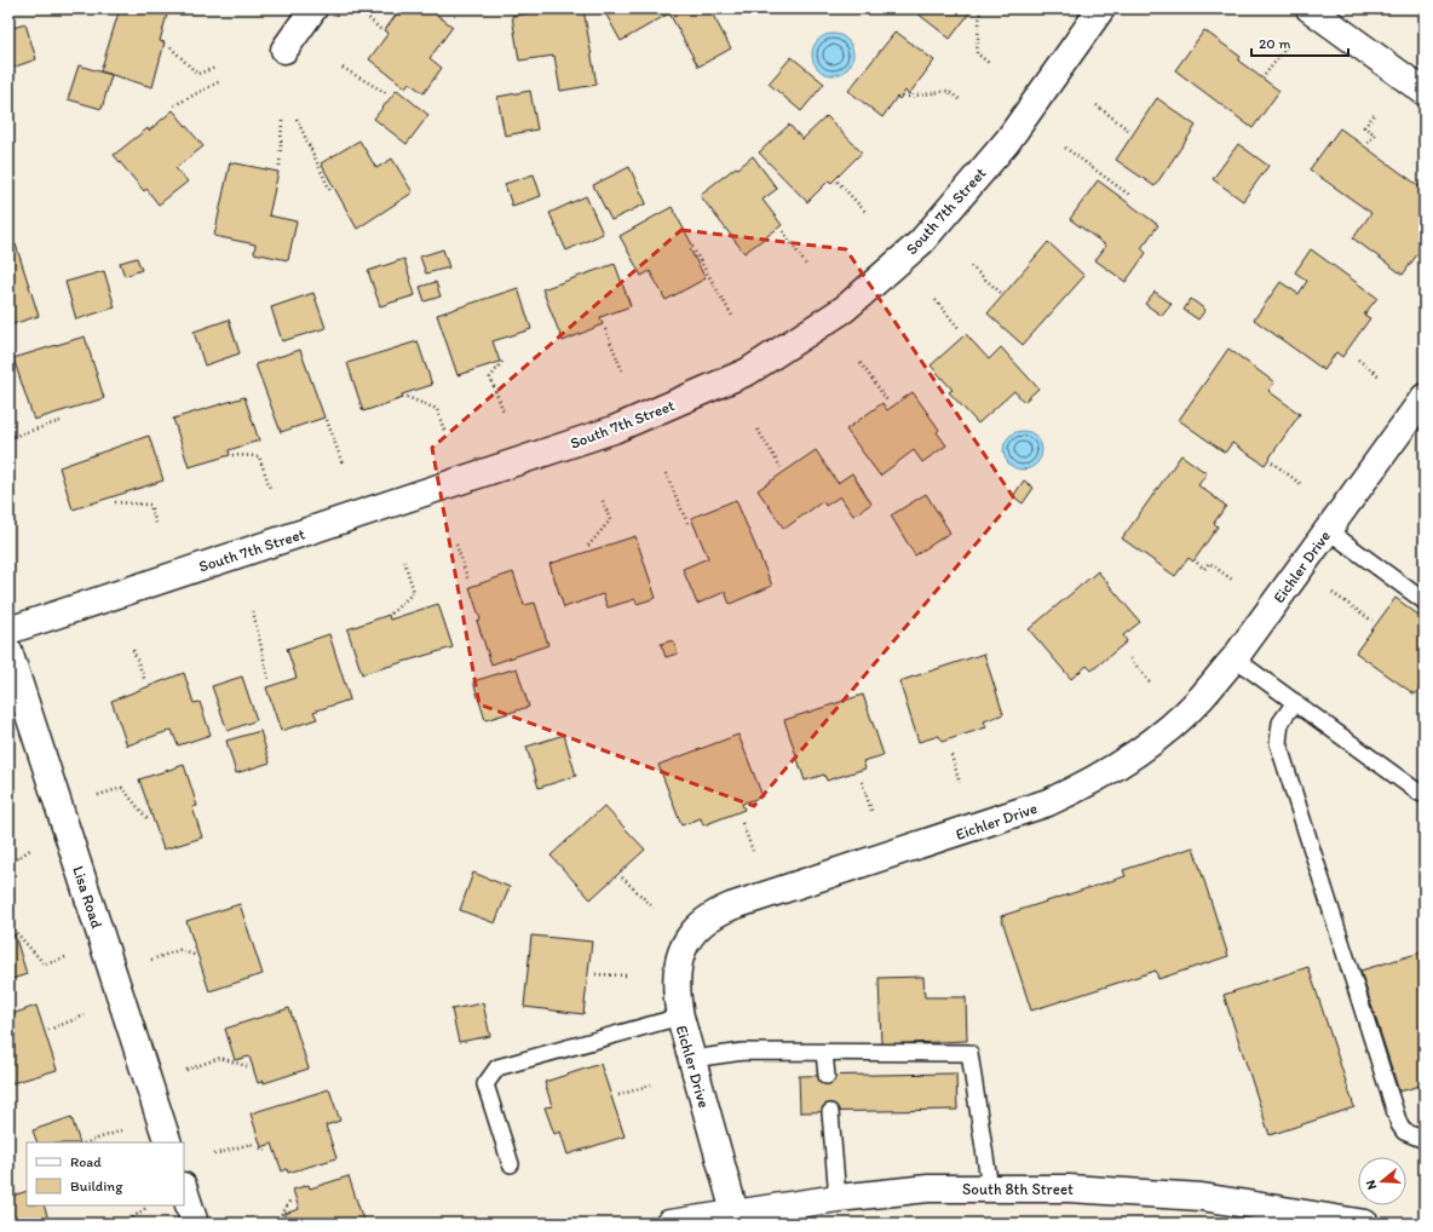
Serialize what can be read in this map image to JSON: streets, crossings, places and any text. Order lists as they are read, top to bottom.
{
  "streets": {
    "street": [
      "South 7th Street",
      "Eichler Drive",
      "Lisa Road",
      "South 8th Street"
    ]
  },
  "crossings": [
    ["Eichler Drive", "South 8th Street"]
  ],
  "legend": ["Road", "Building"],
  "scale_bar": "20 m",
  "north": "left"
}
